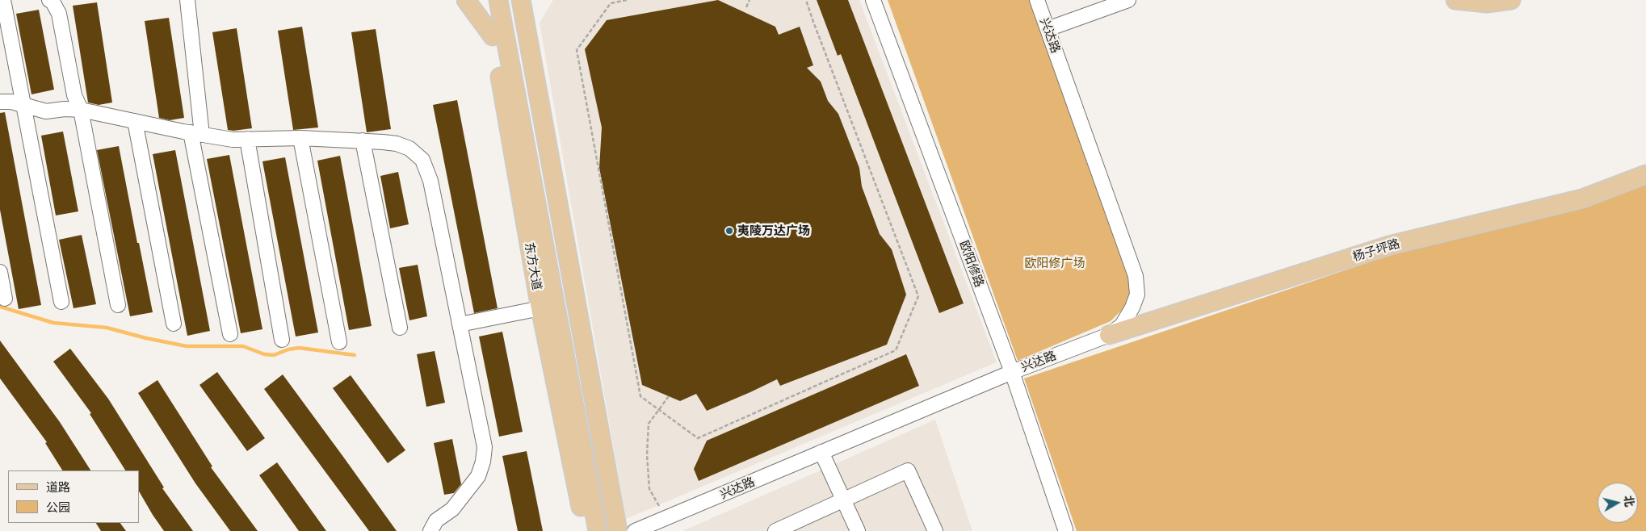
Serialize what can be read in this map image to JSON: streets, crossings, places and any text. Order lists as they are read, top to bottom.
{
  "streets": {
    "main road": ["杨子坪路", "东方大道"],
    "street": ["兴达路", "欧阳修路"]
  },
  "crossings": [
    ["兴达路", "杨子坪路"],
    ["兴达路", "欧阳修路"]
  ],
  "parks": ["欧阳修广场"],
  "places": ["夷陵万达广场"],
  "legend": ["道路", "公园"],
  "north": "right"
}
